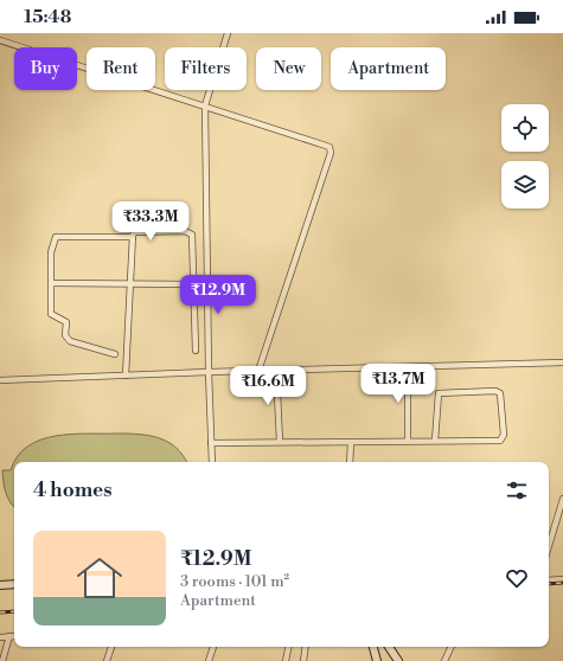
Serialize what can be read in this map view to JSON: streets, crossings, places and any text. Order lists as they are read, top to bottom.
{
  "page": {
    "status": "15:48",
    "chip": [
      "Buy",
      "Rent",
      "Filters",
      "New",
      "Apartment"
    ],
    "price": [
      "₹33.3M",
      "₹12.9M",
      "₹13.7M",
      "₹16.6M"
    ],
    "heading": "4 homes",
    "list": [
      {
        "name": "₹12.9M",
        "note": "3 rooms · 101 m² · Apartment"
      }
    ]
  }
}
